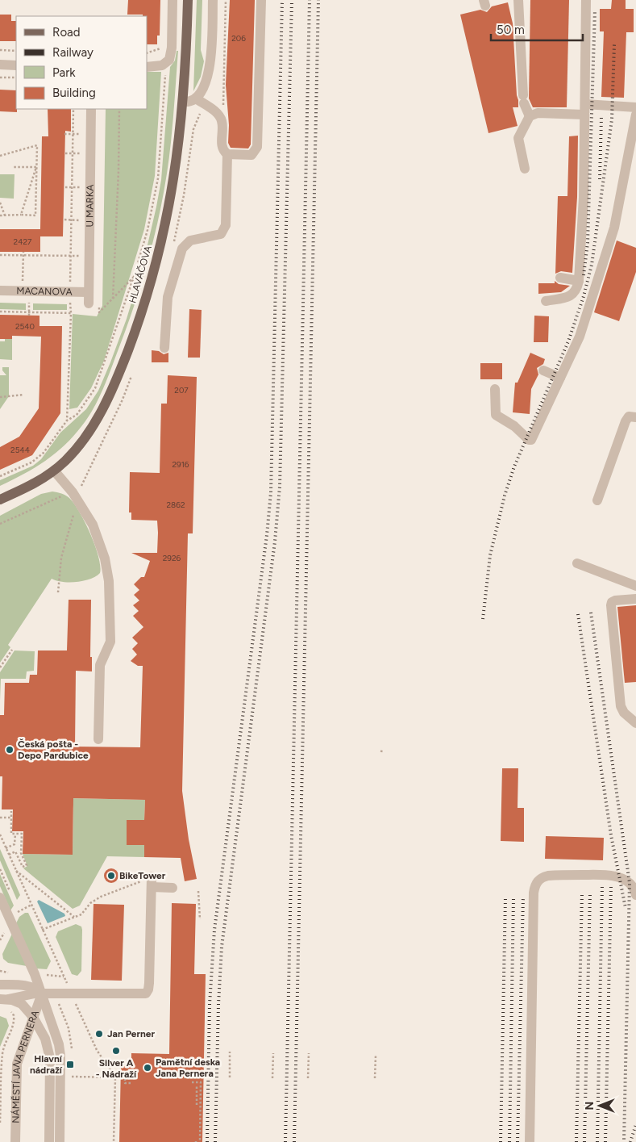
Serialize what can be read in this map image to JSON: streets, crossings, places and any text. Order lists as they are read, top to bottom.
{
  "streets": {
    "main road": ["HLAVÁČOVA"],
    "street": ["U MARKA", "MACANOVA", "NÁMĚSTÍ JANA PERNERA"]
  },
  "crossings": [
    ["U MARKA", "MACANOVA"]
  ],
  "places": {
    "other": [
      "Česká pošta - Depo Pardubice",
      "BikeTower",
      "Jan Perner",
      "Silver A - Nádraží",
      "Pamětní deska Jana Pernera"
    ],
    "transit": ["Hlavní nádraží"]
  },
  "house_numbers": [
    "206",
    "2427",
    "2540",
    "207",
    "2544",
    "2916",
    "2862",
    "2926"
  ],
  "legend": [
    "Road",
    "Railway",
    "Park",
    "Building"
  ],
  "scale_bar": "50 m",
  "north": "left"
}
